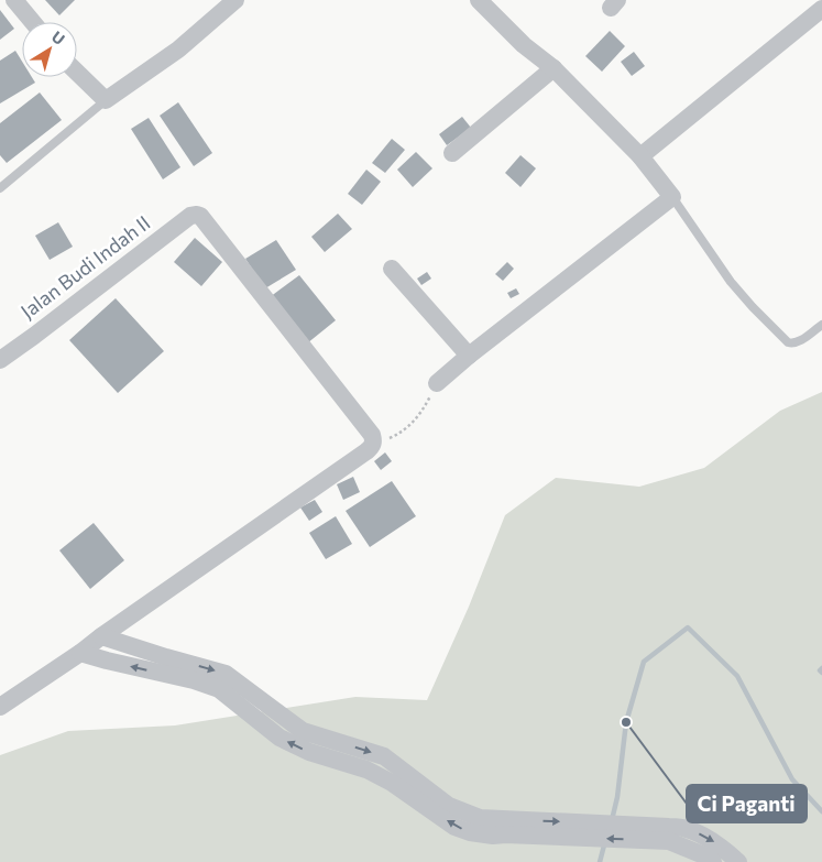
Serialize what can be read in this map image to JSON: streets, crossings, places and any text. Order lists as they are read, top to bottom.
{
  "streets": {
    "street": ["Jalan Budi Indah II"]
  },
  "places": ["Ci Paganti"],
  "north": "top right"
}
